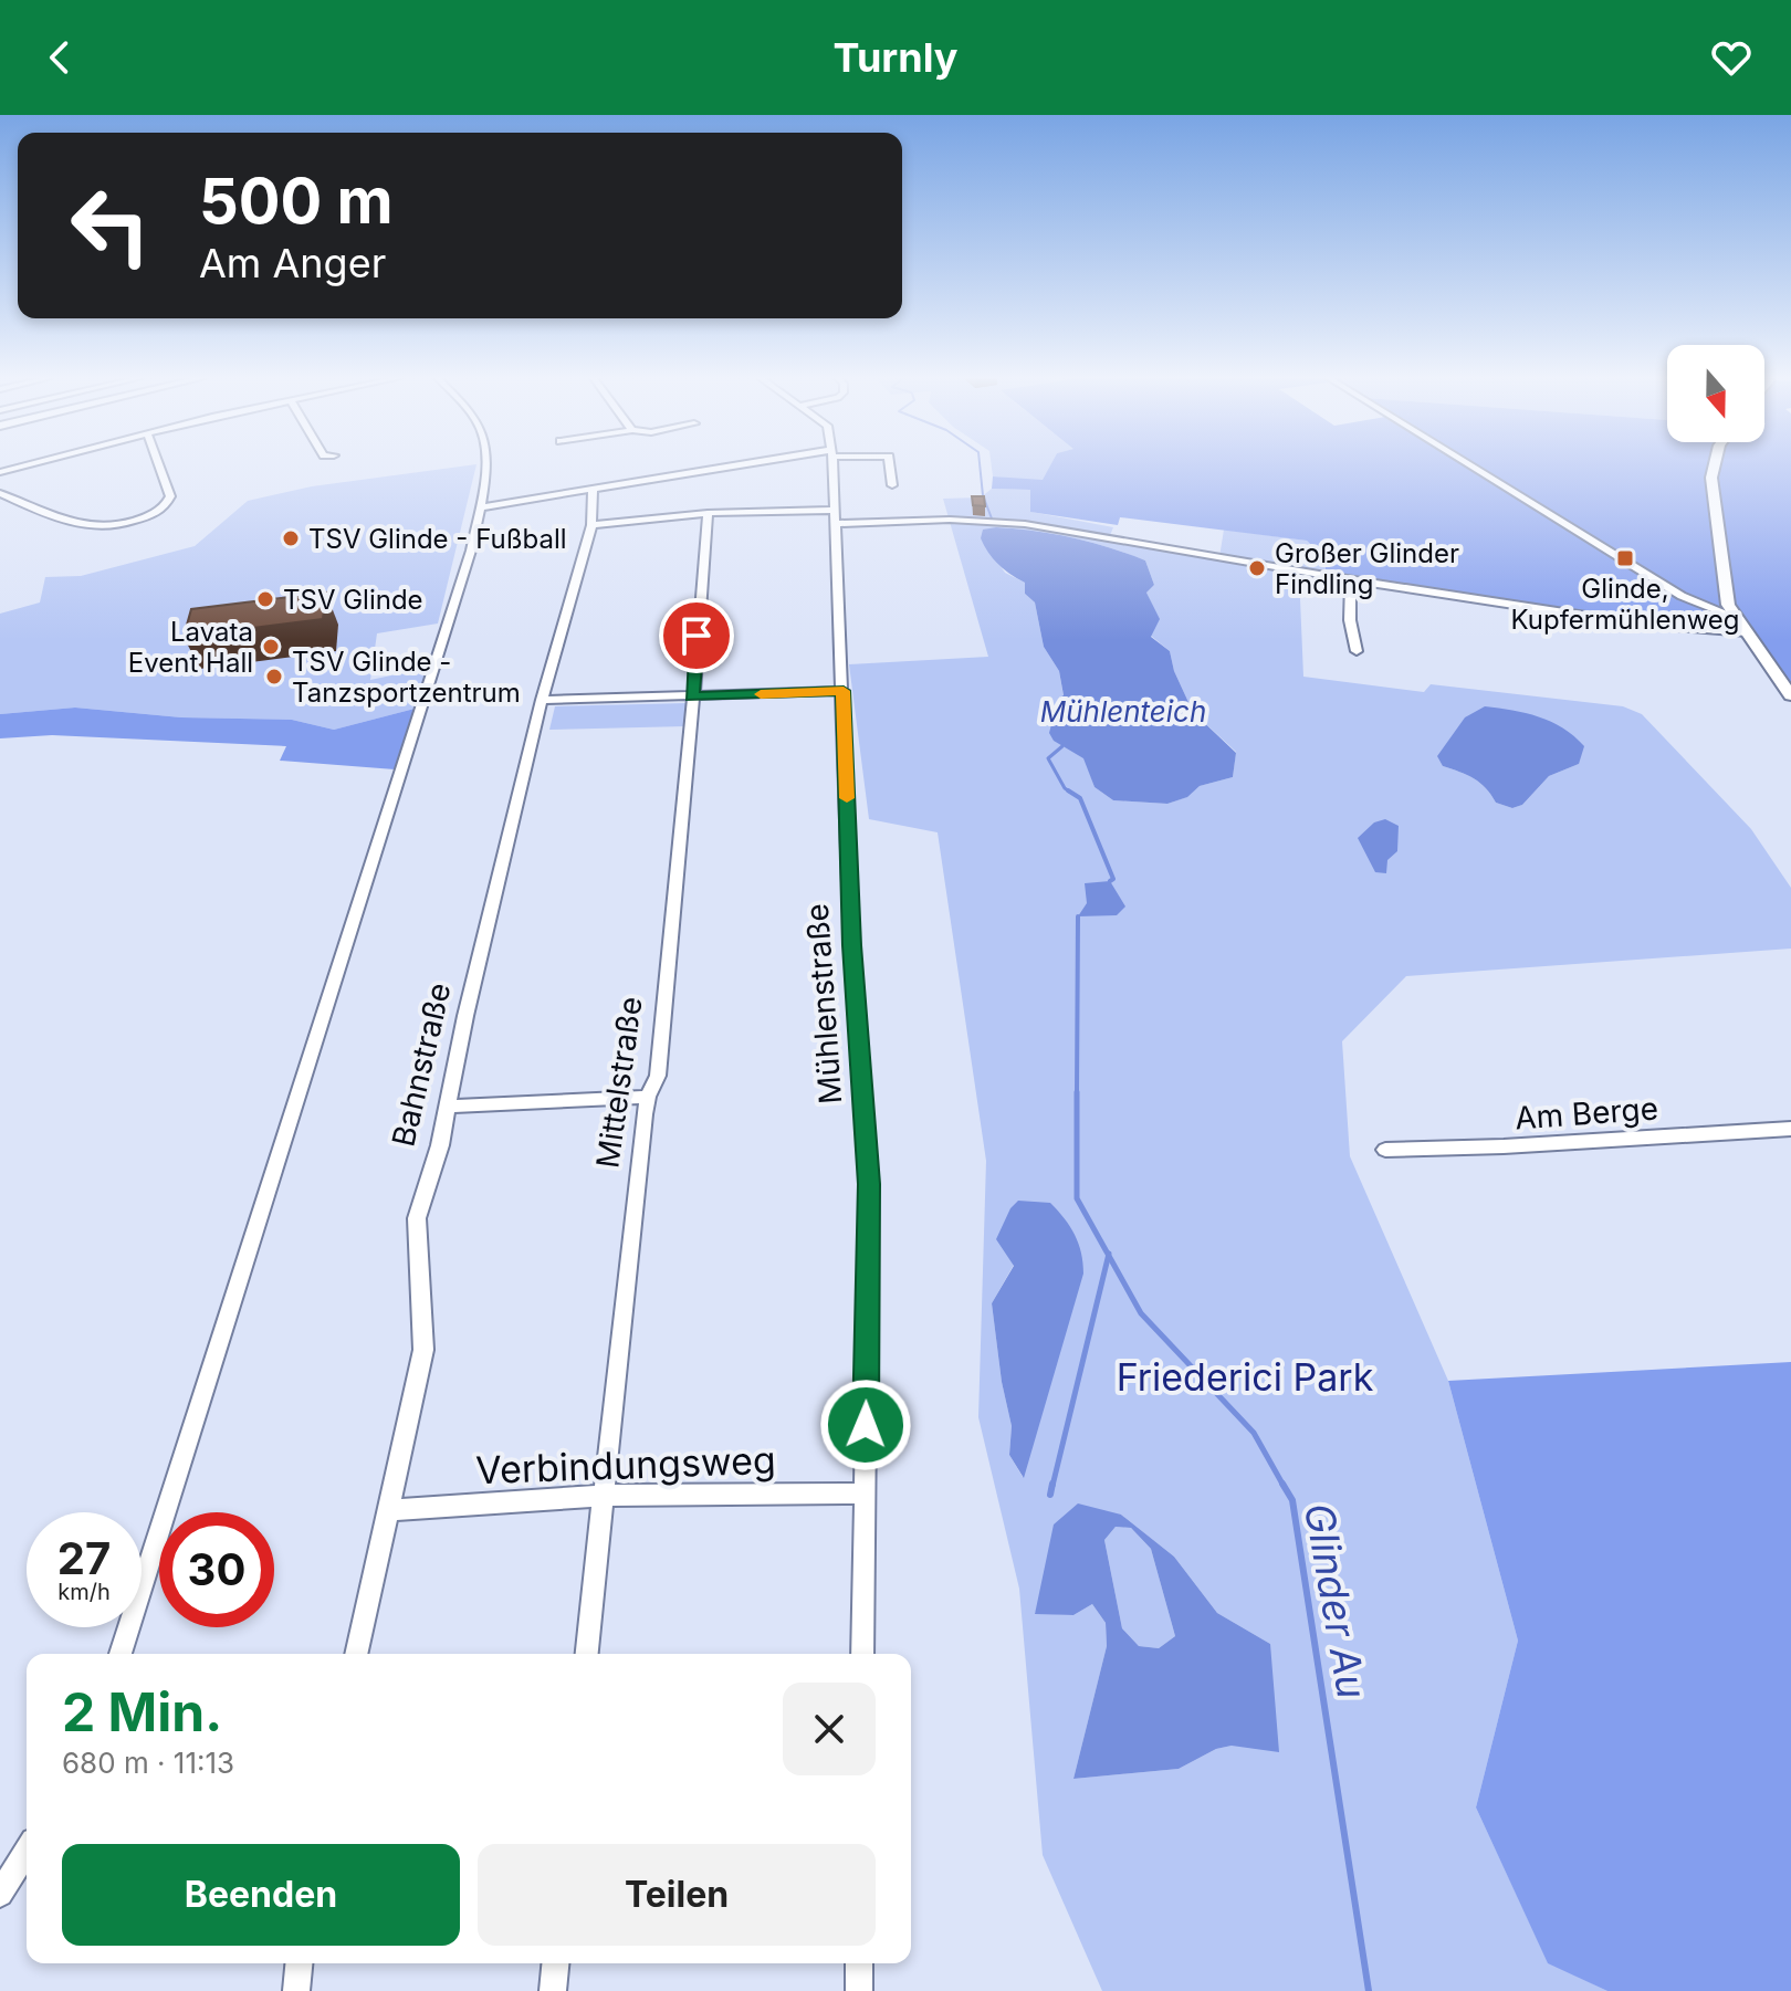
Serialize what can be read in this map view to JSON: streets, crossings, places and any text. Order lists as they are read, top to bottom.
{
  "streets": {
    "street": [
      "Mühlenstraße",
      "Bahnstraße",
      "Mittelstraße",
      "Am Berge",
      "Verbindungsweg"
    ]
  },
  "crossings": [
    ["Mühlenstraße", "Verbindungsweg"],
    ["Bahnstraße", "Verbindungsweg"],
    ["Mittelstraße", "Verbindungsweg"]
  ],
  "water": ["Mühlenteich", "Glinder Au"],
  "parks": ["Friederici Park"],
  "places": {
    "other": [
      "TSV Glinde - Fußball",
      "Großer Glinder Findling",
      "TSV Glinde",
      "Lavata Event Hall",
      "TSV Glinde - Tanzsportzentrum"
    ],
    "transit": ["Glinde, Kupfermühlenweg"]
  },
  "north": "bottom",
  "page": {
    "header": "Turnly",
    "turn": ["500 m", "Am Anger"],
    "speed": "27 km/h",
    "limit": "30",
    "heading": ["2 Min.", "680 m · 11:13"],
    "buttons": ["Beenden", "Teilen"]
  }
}
